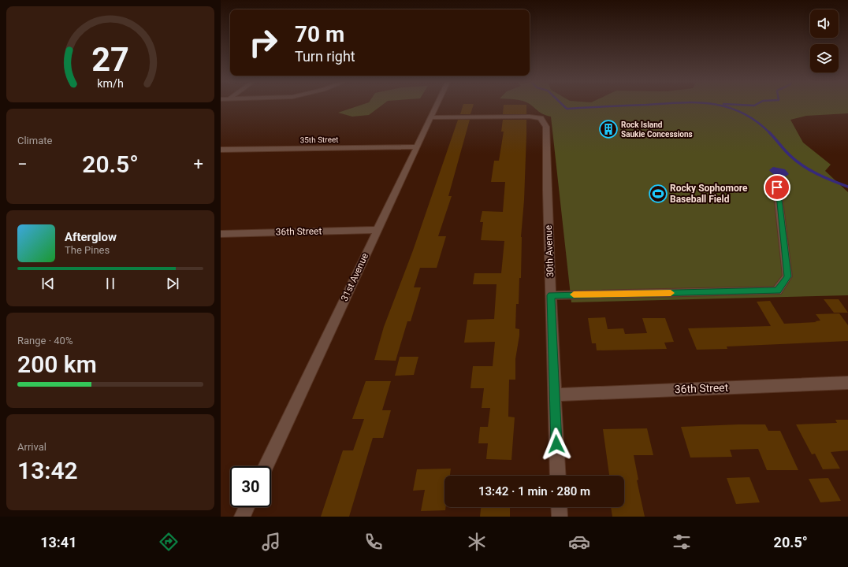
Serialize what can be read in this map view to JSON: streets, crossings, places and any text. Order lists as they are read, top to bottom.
{
  "streets": {
    "street": [
      "35th Street",
      "36th Street",
      "30th Avenue",
      "31st Avenue"
    ]
  },
  "crossings": [
    ["35th Street", "31st Avenue"],
    ["36th Street", "30th Avenue"],
    ["36th Street", "31st Avenue"],
    ["30th Avenue", "31st Avenue"]
  ],
  "places": {
    "building": ["Rock Island Saukie Concessions"],
    "sports": ["Rocky Sophomore Baseball Field"]
  },
  "page": {
    "turn": ["70 m", "Turn right"],
    "tile": [
      "Climate",
      ["Range · 40%", "200 km"],
      ["Arrival", "13:42"]
    ],
    "heat": ["−", "20.5°", "+"],
    "song": ["Afterglow", "The Pines"],
    "limit": "30",
    "trip": "13:42 · 1 min · 280 m",
    "tabs": ["13:41", "20.5°"],
    "gauge": ["27", "km/h"]
  }
}
